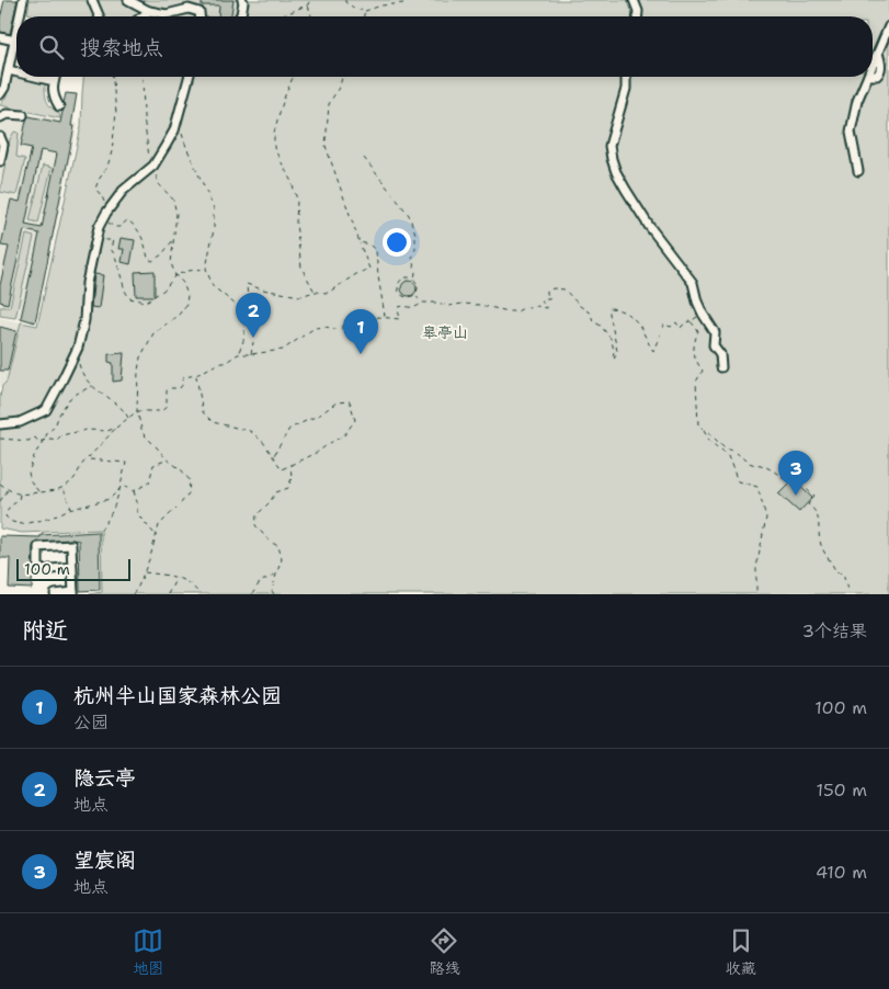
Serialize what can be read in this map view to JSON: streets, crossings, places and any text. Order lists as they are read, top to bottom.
{
  "parks": ["皋亭山"],
  "scale_bar": "100 m",
  "page": {
    "search": "搜索地点",
    "pins": ["2", "1", "3"],
    "scale": "100 m",
    "heading": ["附近", "3个结果"],
    "list": [
      {
        "mark": "1",
        "name": "杭州半山国家森林公园",
        "note": "公园",
        "value": "100 m"
      },
      {
        "mark": "2",
        "name": "隐云亭",
        "note": "地点",
        "value": "150 m"
      },
      {
        "mark": "3",
        "name": "望宸阁",
        "note": "地点",
        "value": "410 m"
      }
    ],
    "nav": ["地图", "路线", "收藏"]
  }
}
